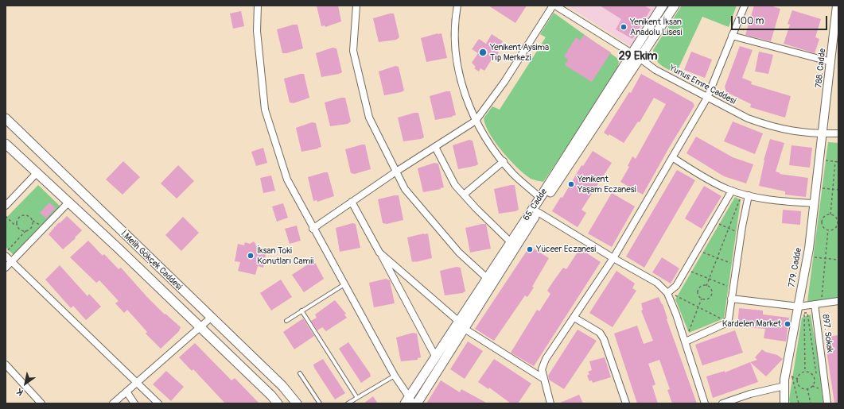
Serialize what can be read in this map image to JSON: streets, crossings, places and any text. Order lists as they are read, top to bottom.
{
  "streets": {
    "main road": ["65. Cadde", "İ.Melih Gökçek Caddesi"],
    "street": [
      "788. Cadde",
      "Yunus Emre Caddesi",
      "779. Cadde",
      "897. Sokak"
    ]
  },
  "crossings": [
    ["788. Cadde", "Yunus Emre Caddesi"],
    ["788. Cadde", "779. Cadde"],
    ["Yunus Emre Caddesi", "65. Cadde"],
    ["Yunus Emre Caddesi", "779. Cadde"]
  ],
  "districts": ["29 Ekim"],
  "places": [
    "Yenikent İksan Anadolu Lisesi",
    "Yenikent Aysima Tıp Merkezi",
    "Yenikent Yaşam Eczanesi",
    "Yüceer Eczanesi",
    "İksan Toki Konutları Camii",
    "Kardelen Market"
  ],
  "scale_bar": "100 m",
  "north": "bottom left"
}
